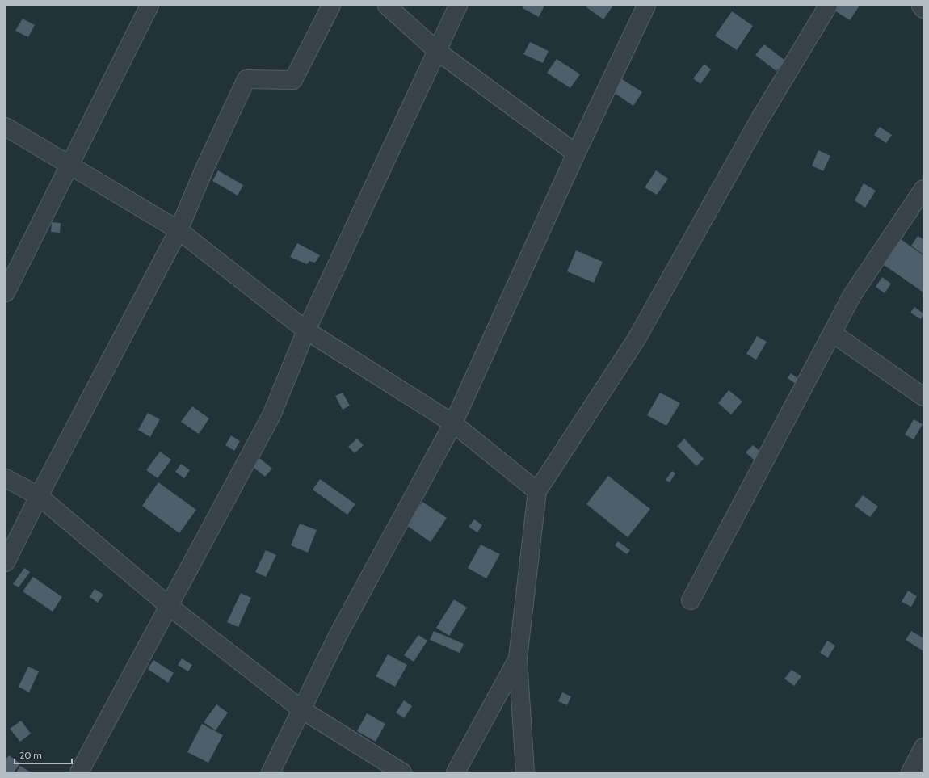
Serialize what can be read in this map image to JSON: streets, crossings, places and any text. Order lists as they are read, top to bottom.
{
  "scale_bar": "20 m"
}
